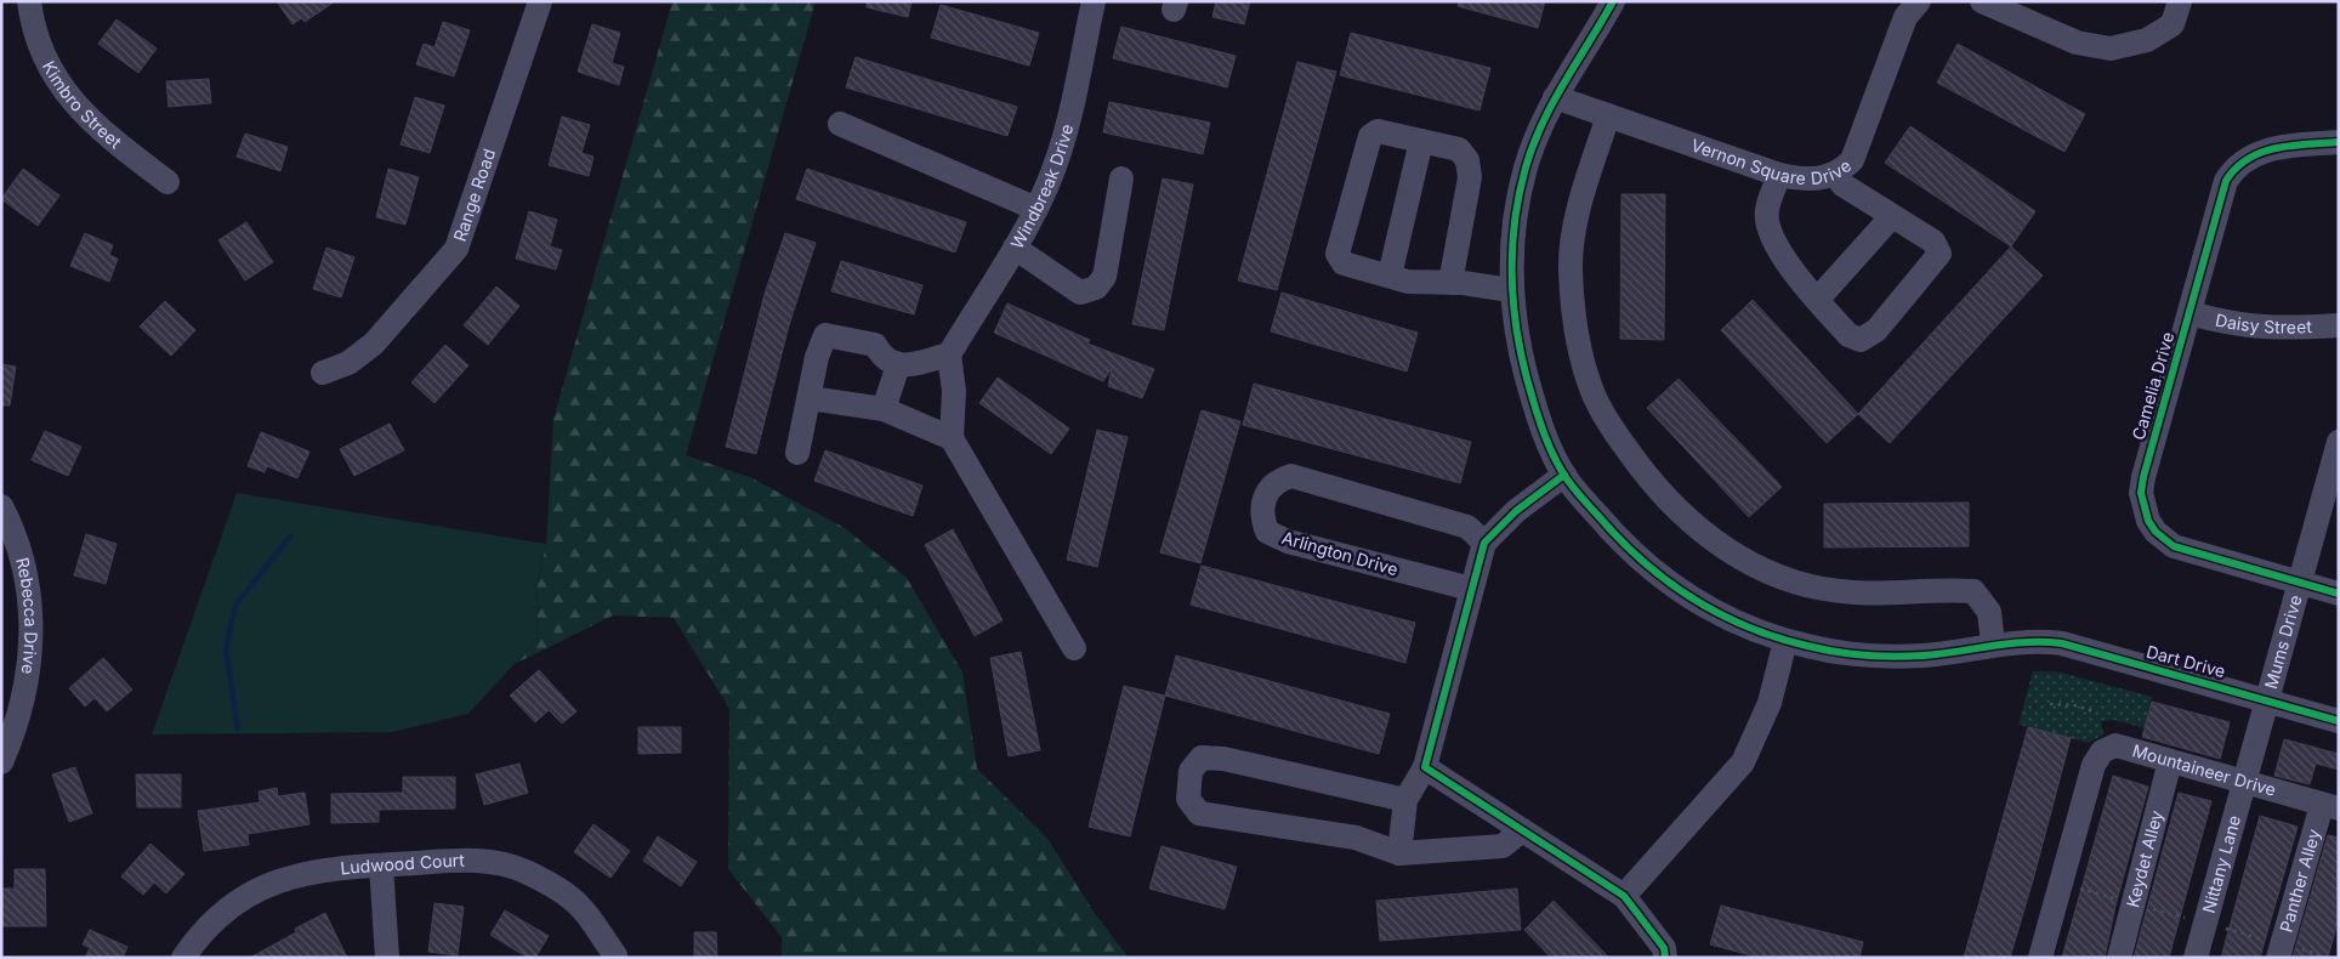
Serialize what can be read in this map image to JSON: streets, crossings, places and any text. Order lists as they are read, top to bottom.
{
  "streets": {
    "street": [
      "Kimbro Street",
      "Vernon Square Drive",
      "Windbreak Drive",
      "Range Road",
      "Daisy Street",
      "Camelia Drive",
      "Arlington Drive",
      "Rebecca Drive",
      "Mums Drive",
      "Dart Drive",
      "Mountaineer Drive",
      "Keydet Alley",
      "Ludwood Court",
      "Nittany Lane",
      "Panther Alley"
    ]
  },
  "crossings": [
    ["Daisy Street", "Camelia Drive"],
    ["Camelia Drive", "Mums Drive"],
    ["Mums Drive", "Dart Drive"],
    ["Mums Drive", "Nittany Lane"],
    ["Dart Drive", "Nittany Lane"],
    ["Mountaineer Drive", "Keydet Alley"],
    ["Mountaineer Drive", "Nittany Lane"],
    ["Mountaineer Drive", "Panther Alley"]
  ]
}
